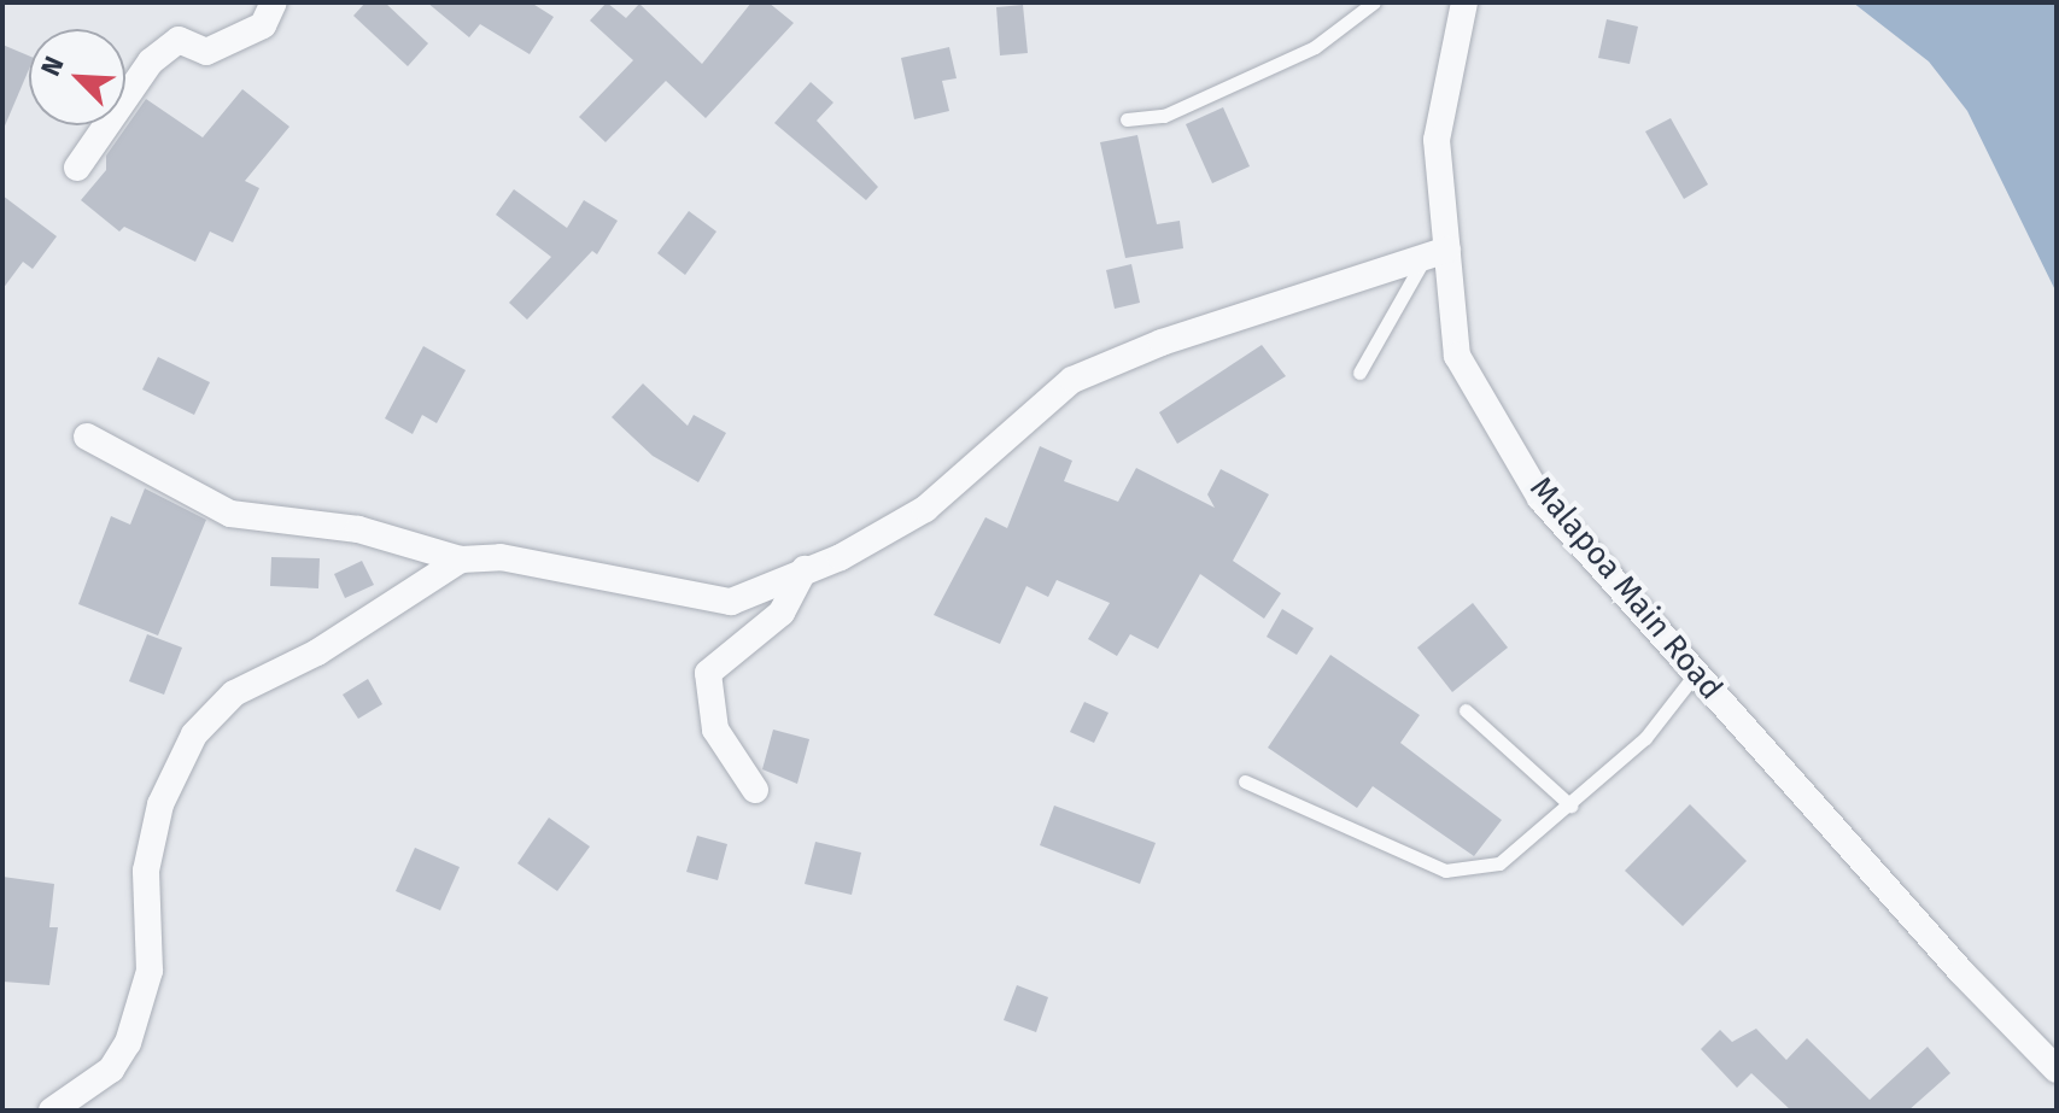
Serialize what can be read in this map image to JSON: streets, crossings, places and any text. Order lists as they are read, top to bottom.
{
  "streets": {
    "street": ["Malapoa Main Road"]
  },
  "north": "top left"
}
